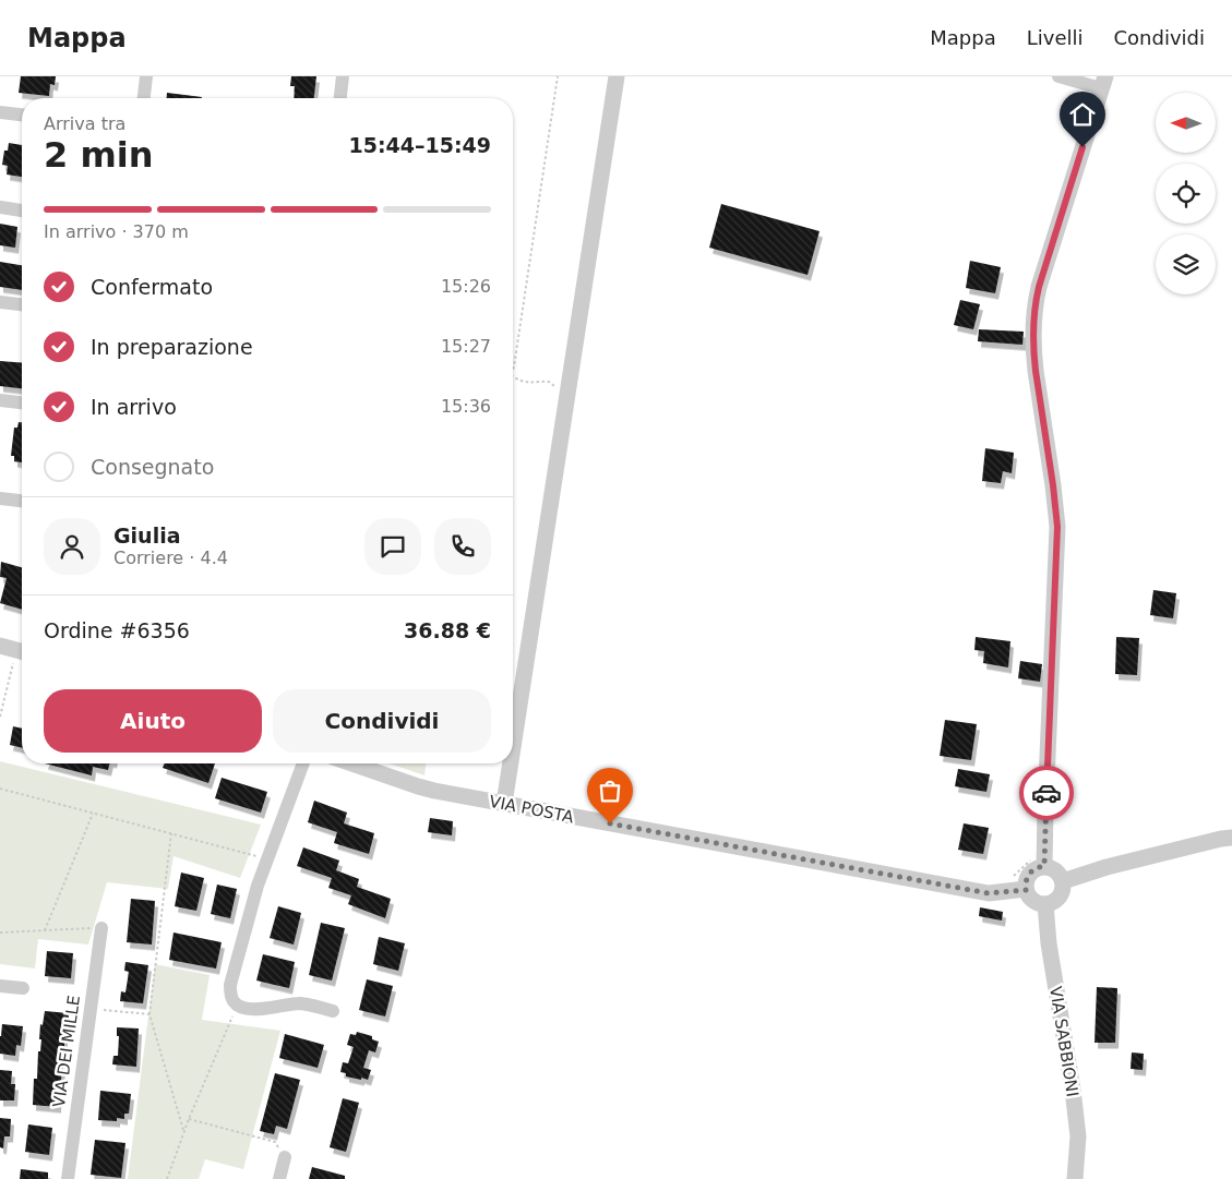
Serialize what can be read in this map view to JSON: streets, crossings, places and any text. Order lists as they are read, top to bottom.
{
  "streets": {
    "street": ["VIA POSTA", "VIA SABBIONI", "VIA DEI MILLE"]
  },
  "crossings": [
    ["VIA POSTA", "VIA SABBIONI"]
  ],
  "north": "left",
  "page": {
    "header": "Mappa",
    "nav": ["Mappa", "Livelli", "Condividi"],
    "heading": ["2 min", "Arriva tra", "15:44–15:49"],
    "panel": [
      "Giulia",
      "Corriere · 4.4",
      "Ordine #6356",
      "36.88 €"
    ],
    "bar": "In arrivo · 370 m",
    "list": [
      ["Confermato", "15:26"],
      ["In preparazione", "15:27"],
      ["In arrivo", "15:36"],
      "Consegnato"
    ],
    "buttons": ["Aiuto", "Condividi"]
  }
}
